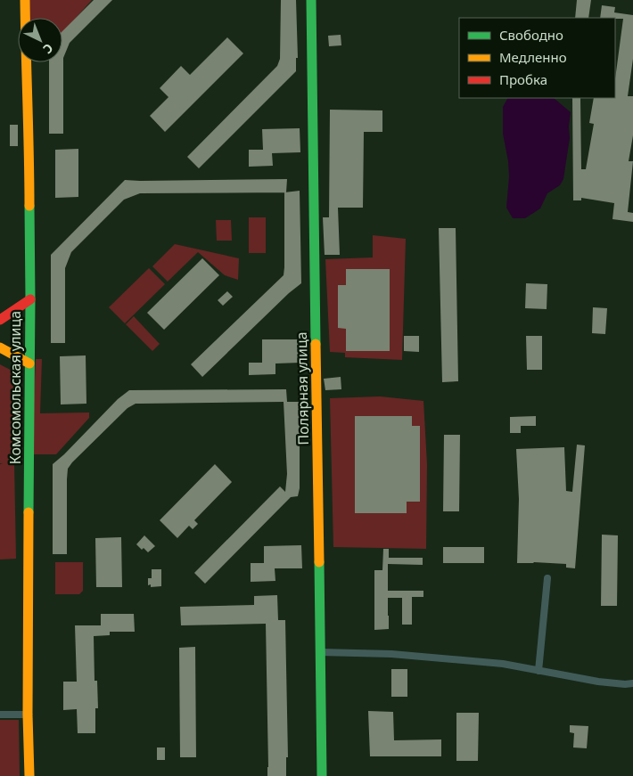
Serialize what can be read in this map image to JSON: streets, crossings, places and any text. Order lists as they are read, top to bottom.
{
  "streets": {
    "street": ["Комсомольская улица", "Полярная улица"]
  },
  "legend": ["Свободно", "Медленно", "Пробка"],
  "north": "bottom right"
}
